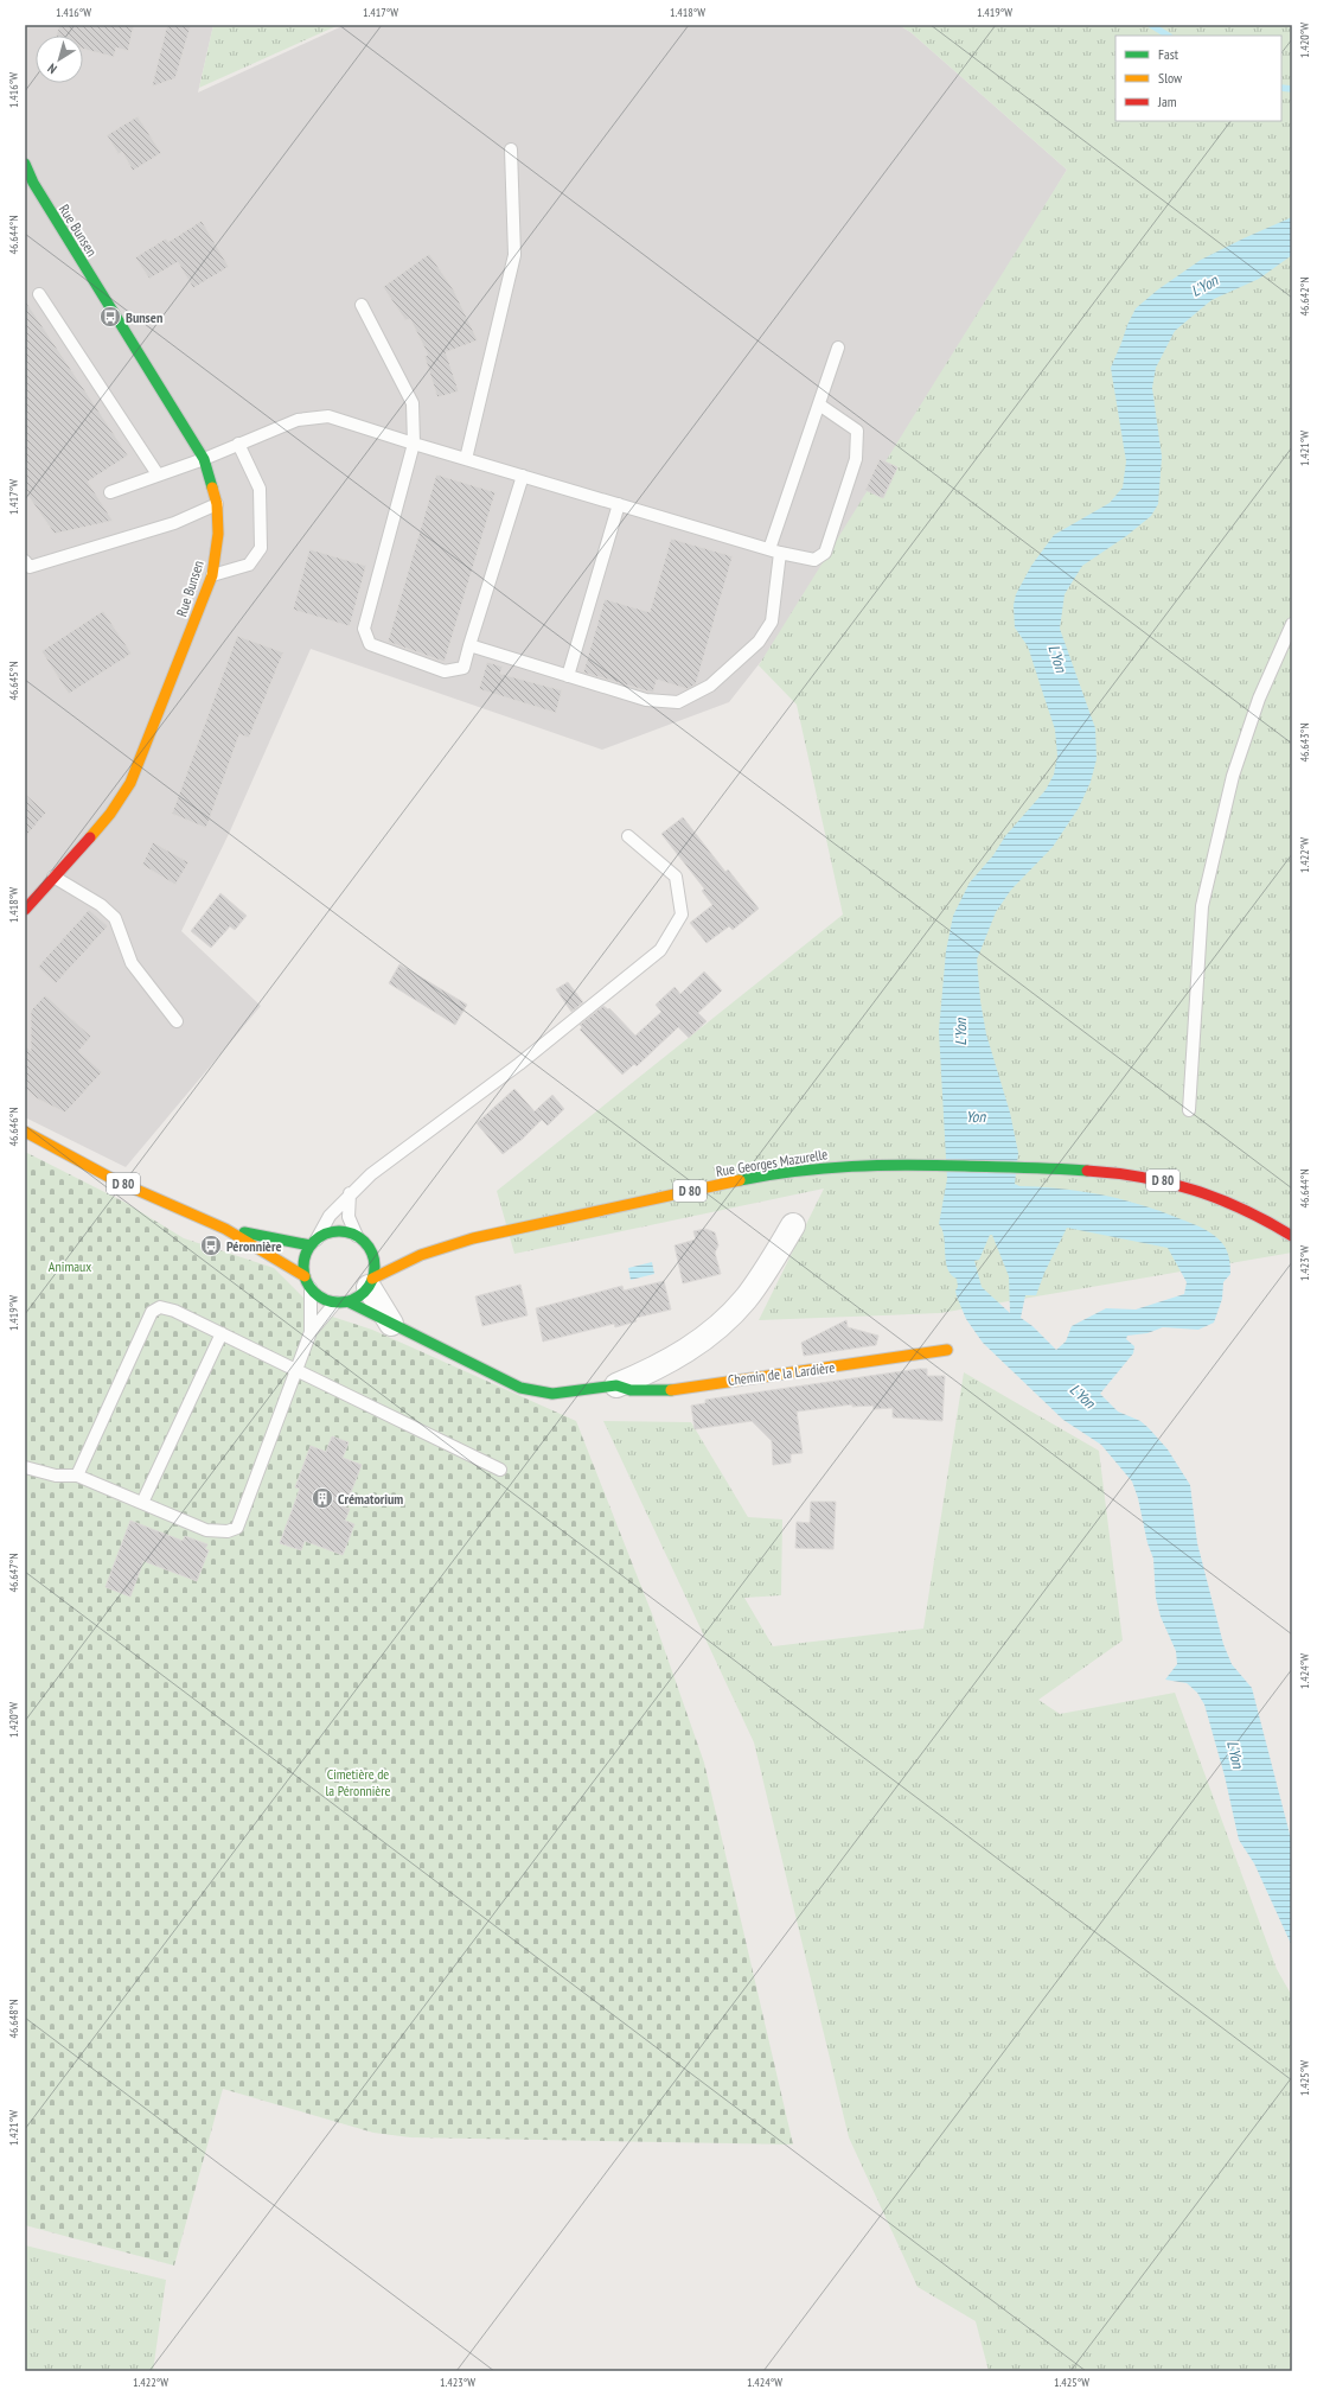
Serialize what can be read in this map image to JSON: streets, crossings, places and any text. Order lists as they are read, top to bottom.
{
  "streets": {
    "main road": [
      "Rue Bunsen",
      "Rue Georges Mazurelle",
      "D 80",
      "Chemin de la Lardière"
    ]
  },
  "crossings": [
    ["Rue Georges Mazurelle", "D 80"],
    ["D 80", "Chemin de la Lardière"]
  ],
  "water": ["L'Yon", "Yon"],
  "parks": ["Animaux", "Cimetière de la Péronnière"],
  "places": {
    "bus stop": ["Bunsen", "Péronnière"],
    "building": ["Crématorium"]
  },
  "legend": ["Fast", "Slow", "Jam"],
  "north": "bottom left",
  "coordinates": [
    "1.416°W",
    "1.417°W",
    "1.418°W",
    "1.419°W",
    "1.420°W",
    "46.644°N",
    "46.642°N",
    "1.421°W",
    "46.645°N",
    "46.643°N",
    "1.422°W",
    "46.646°N",
    "1.423°W",
    "46.647°N",
    "1.424°W",
    "46.648°N",
    "1.425°W"
  ]
}
